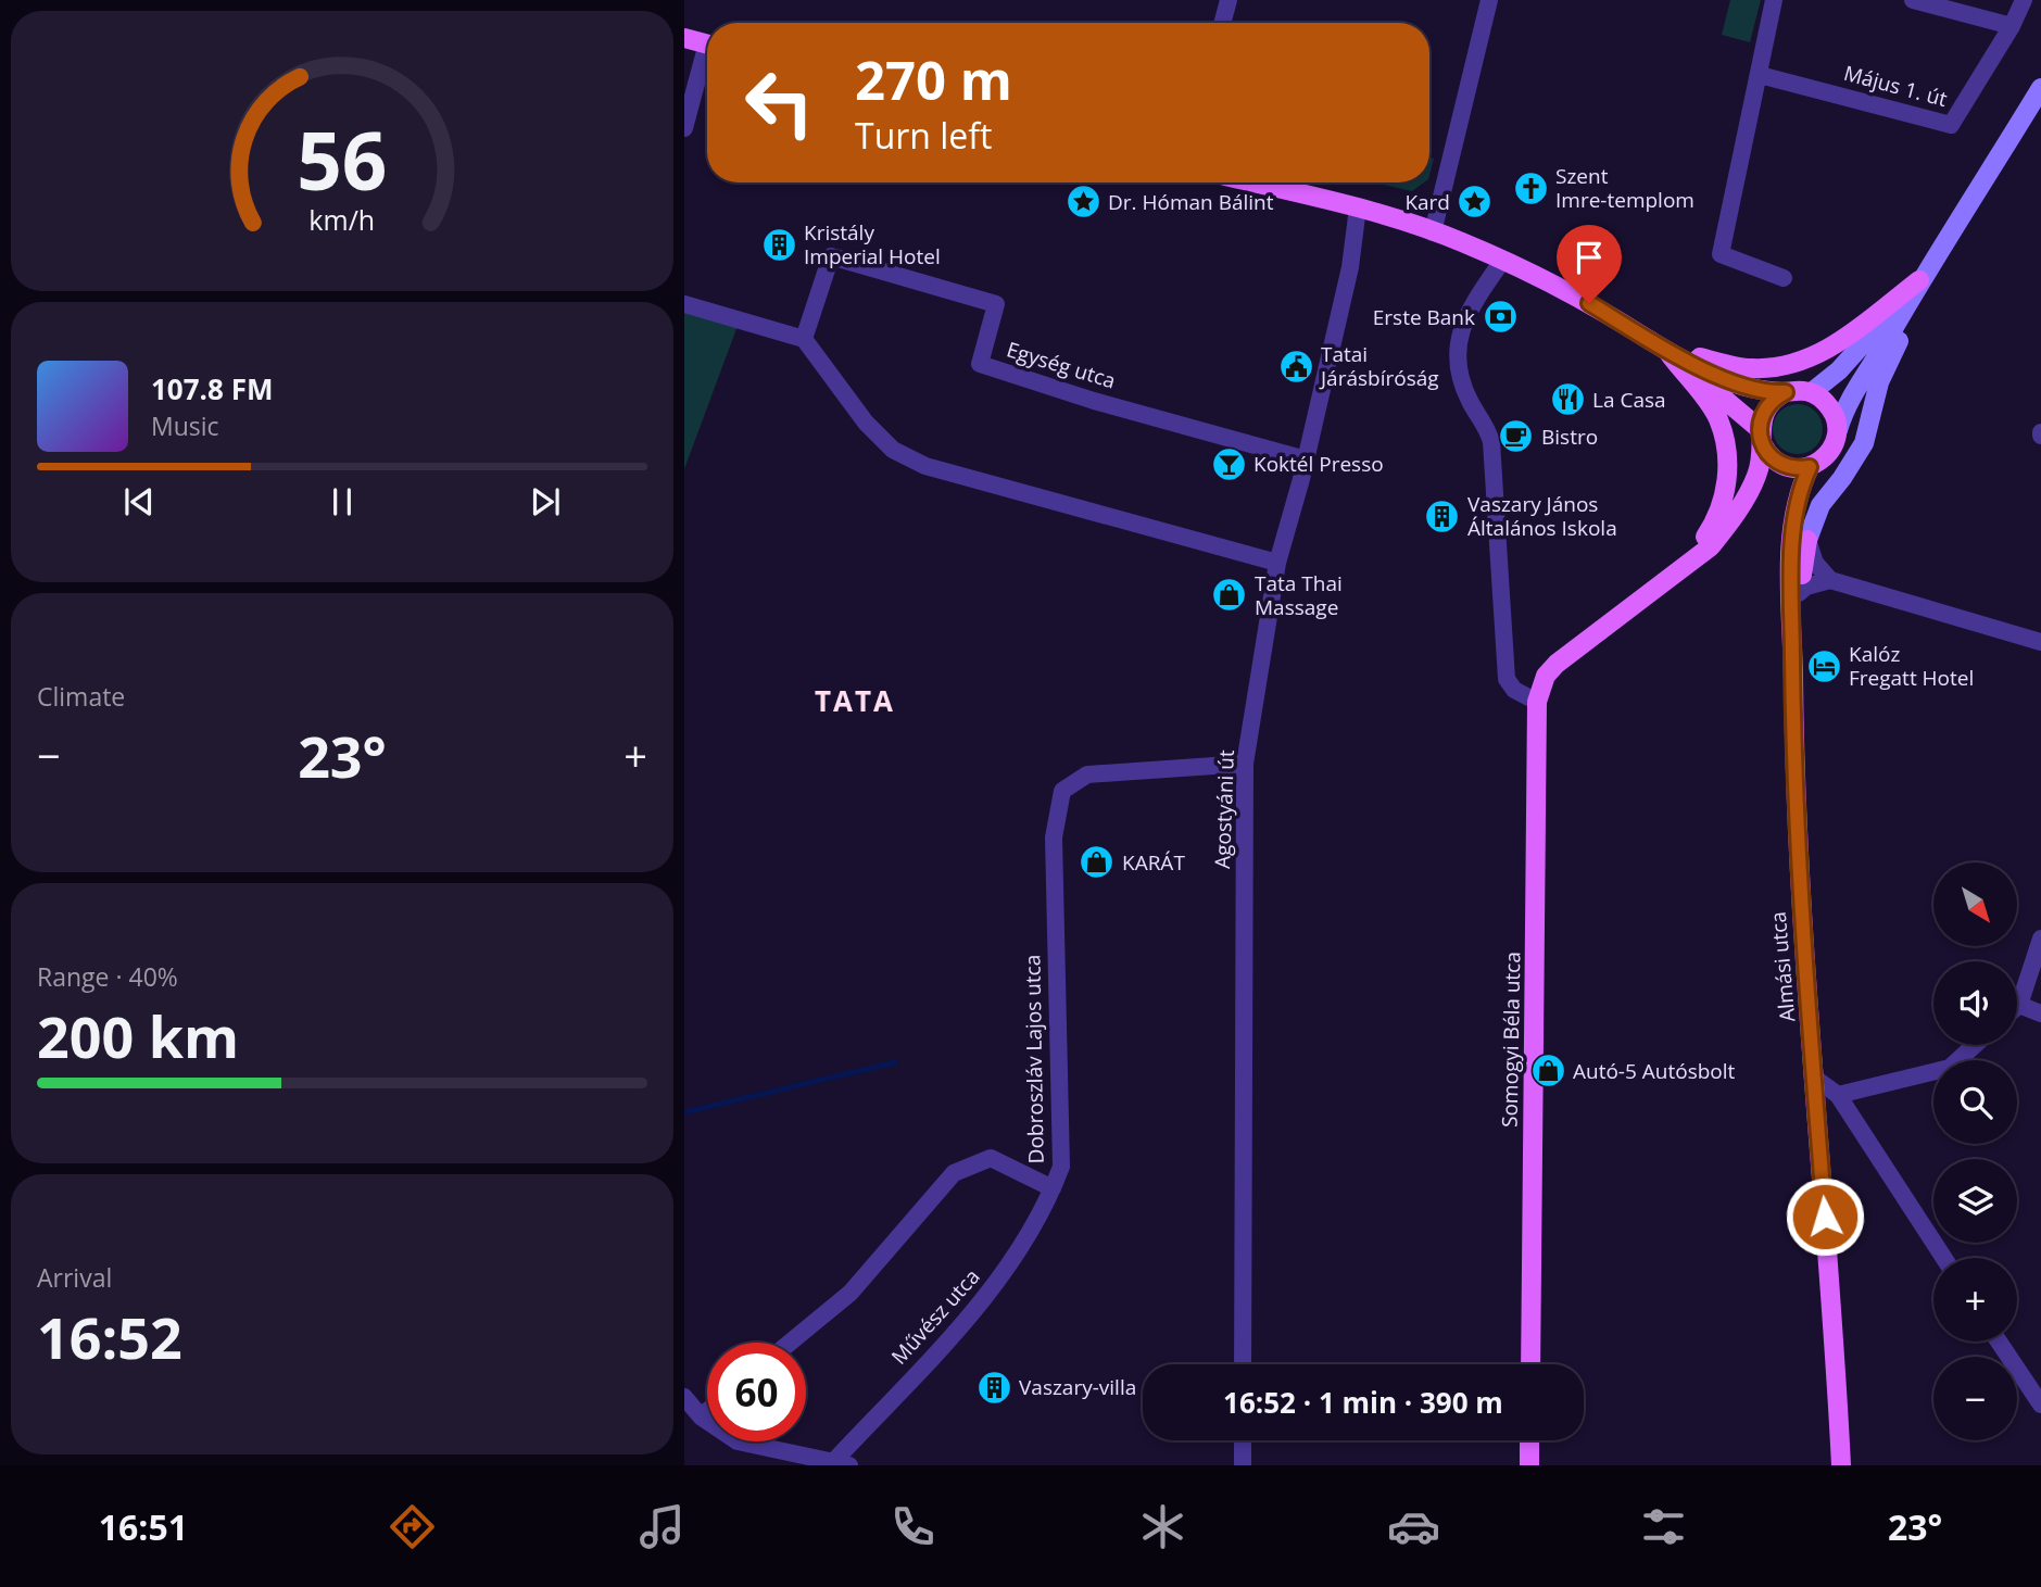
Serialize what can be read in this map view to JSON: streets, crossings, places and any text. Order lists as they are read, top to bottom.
{
  "streets": {
    "main road": ["Almási utca", "Somogyi Béla utca"],
    "street": [
      "Május 1. út",
      "Egység utca",
      "Agostyáni út",
      "Dobroszláv Lajos utca",
      "Művész utca"
    ]
  },
  "crossings": [
    ["Egység utca", "Agostyáni út"],
    ["Agostyáni út", "Dobroszláv Lajos utca"],
    ["Dobroszláv Lajos utca", "Művész utca"]
  ],
  "districts": ["TATA"],
  "places": {
    "church": ["Szent Imre-templom"],
    "place": ["Dr. Hóman Bálint", "Kard"],
    "building": ["Kristály Imperial Hotel", "Vaszary János Általános Iskola", "Vaszary-villa"],
    "bank": ["Erste Bank"],
    "public building": ["Tatai Járásbíróság"],
    "restaurant": ["La Casa"],
    "cafe": ["Bistro"],
    "bar": ["Koktél Presso"],
    "shop": ["Tata Thai Massage", "KARÁT", "Autó-5 Autósbolt"],
    "hotel": ["Kalóz Fregatt Hotel"]
  },
  "north": "bottom right",
  "page": {
    "turn": ["270 m", "Turn left"],
    "song": ["107.8 FM", "Music"],
    "tile": [
      "Climate",
      ["Range · 40%", "200 km"],
      ["Arrival", "16:52"]
    ],
    "heat": ["−", "23°", "+"],
    "map_buttons": ["+", "−"],
    "limit": "60",
    "trip": "16:52 · 1 min · 390 m",
    "tabs": ["16:51", "23°"],
    "gauge": ["56", "km/h"]
  }
}
